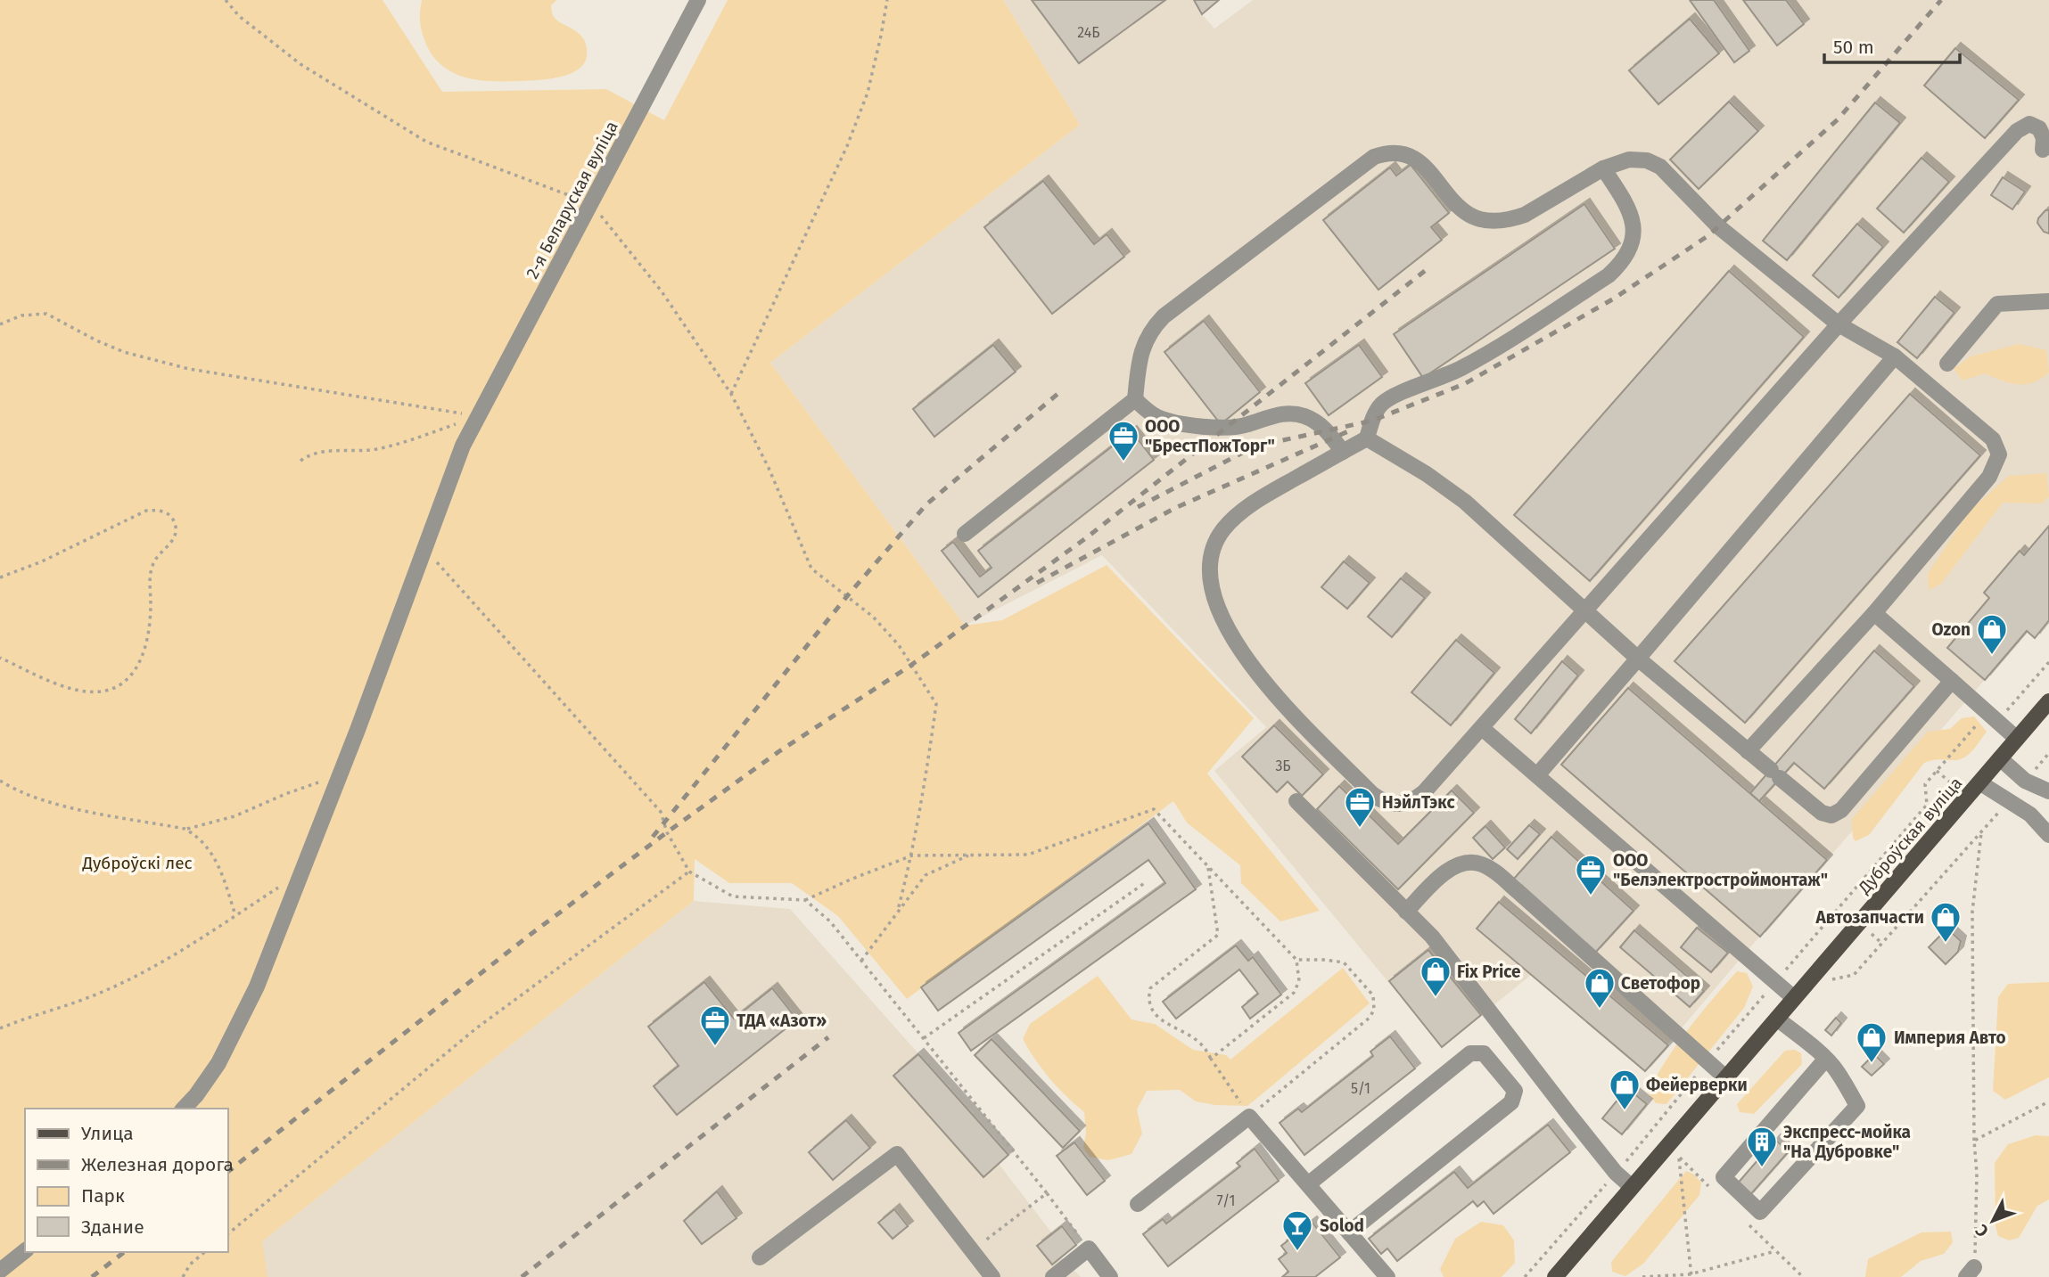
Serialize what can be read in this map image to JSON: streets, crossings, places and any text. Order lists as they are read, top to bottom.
{
  "streets": {
    "main road": ["Дуброўская вуліца"],
    "street": ["2-я Беларуская вуліца"]
  },
  "parks": ["Дуброўскі лес"],
  "places": {
    "office": [
      "ООО \"БрестПожТорг\"",
      "НэйлТэкс",
      "ООО \"Белэлектростроймонтаж\"",
      "ТДА «Азот»"
    ],
    "shop": [
      "Ozon",
      "Автозапчасти",
      "Fix Price",
      "Светофор",
      "Империя Авто",
      "Фейерверки"
    ],
    "building": ["Экспресс-мойка \"На Дубровке\""],
    "bar": ["Solod"]
  },
  "house_numbers": [
    "24Б",
    "3Б",
    "5/1",
    "7/1"
  ],
  "legend": [
    "Улица",
    "Железная дорога",
    "Парк",
    "Здание"
  ],
  "scale_bar": "50 m",
  "north": "bottom left"
}
